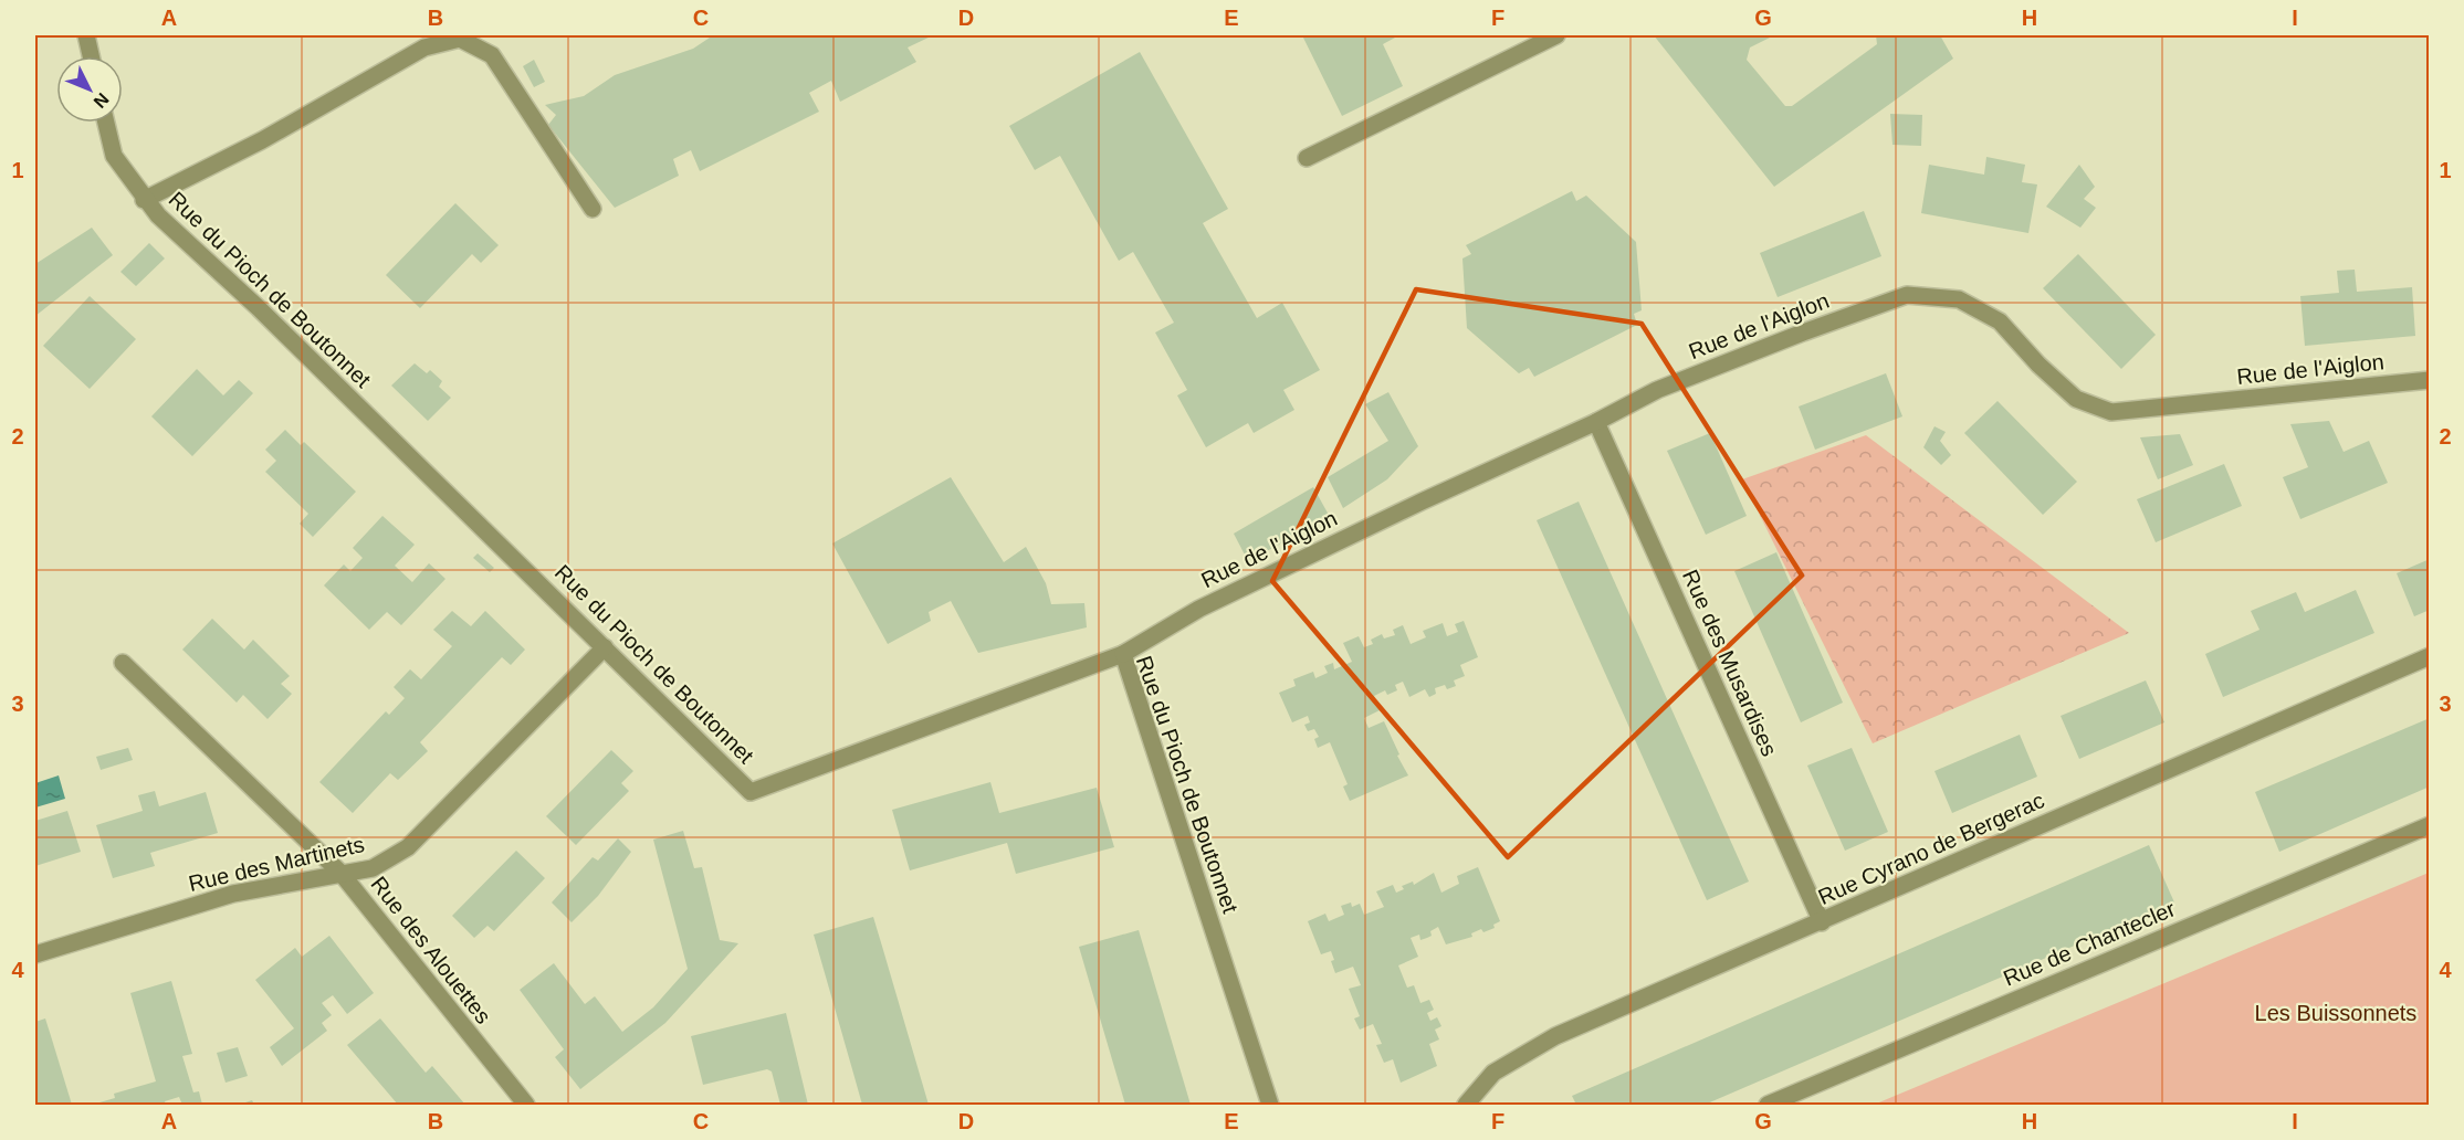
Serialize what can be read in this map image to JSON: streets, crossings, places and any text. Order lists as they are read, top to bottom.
{
  "streets": {
    "street": [
      "Rue du Pioch de Boutonnet",
      "Rue de l'Aiglon",
      "Rue des Musardises",
      "Rue Cyrano de Bergerac",
      "Rue des Martinets",
      "Rue de Chantecler",
      "Rue des Alouettes"
    ]
  },
  "crossings": [
    ["Rue du Pioch de Boutonnet", "Rue de l'Aiglon"],
    ["Rue du Pioch de Boutonnet", "Rue des Martinets"],
    ["Rue de l'Aiglon", "Rue des Musardises"],
    ["Rue des Musardises", "Rue Cyrano de Bergerac"],
    ["Rue des Martinets", "Rue des Alouettes"]
  ],
  "parks": ["Les Buissonnets"],
  "north": "bottom right",
  "grid": {
    "columns": [
      "A",
      "B",
      "C",
      "D",
      "E",
      "F",
      "G",
      "H",
      "I"
    ],
    "rows": [
      "1",
      "2",
      "3",
      "4"
    ]
  }
}
